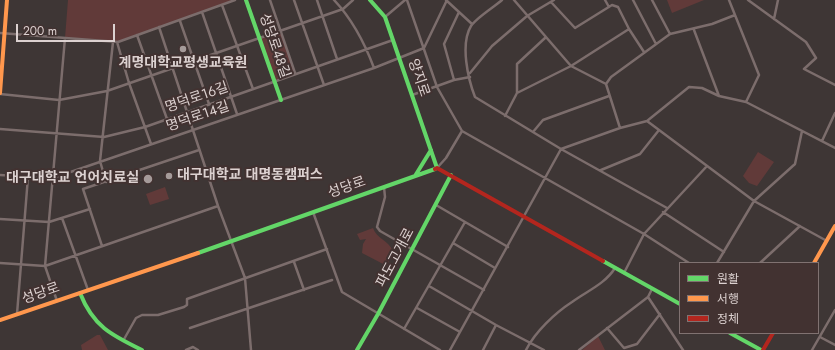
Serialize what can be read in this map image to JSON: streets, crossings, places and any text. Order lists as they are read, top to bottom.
{
  "streets": {
    "main road": [
      "성당로48길",
      "양지로",
      "성당로",
      "파도고개로"
    ],
    "street": ["명덕로16길", "명덕로14길"]
  },
  "crossings": [
    ["성당로48길", "명덕로16길"],
    ["성당로48길", "명덕로14길"],
    ["양지로", "명덕로16길"],
    ["양지로", "명덕로14길"],
    ["양지로", "성당로"]
  ],
  "places": ["계명대학교평생교육원", "대구대학교 대명동캠퍼스", "대구대학교 언어치료실"],
  "legend": ["원활", "서행", "정체"],
  "scale_bar": "200 m"
}
